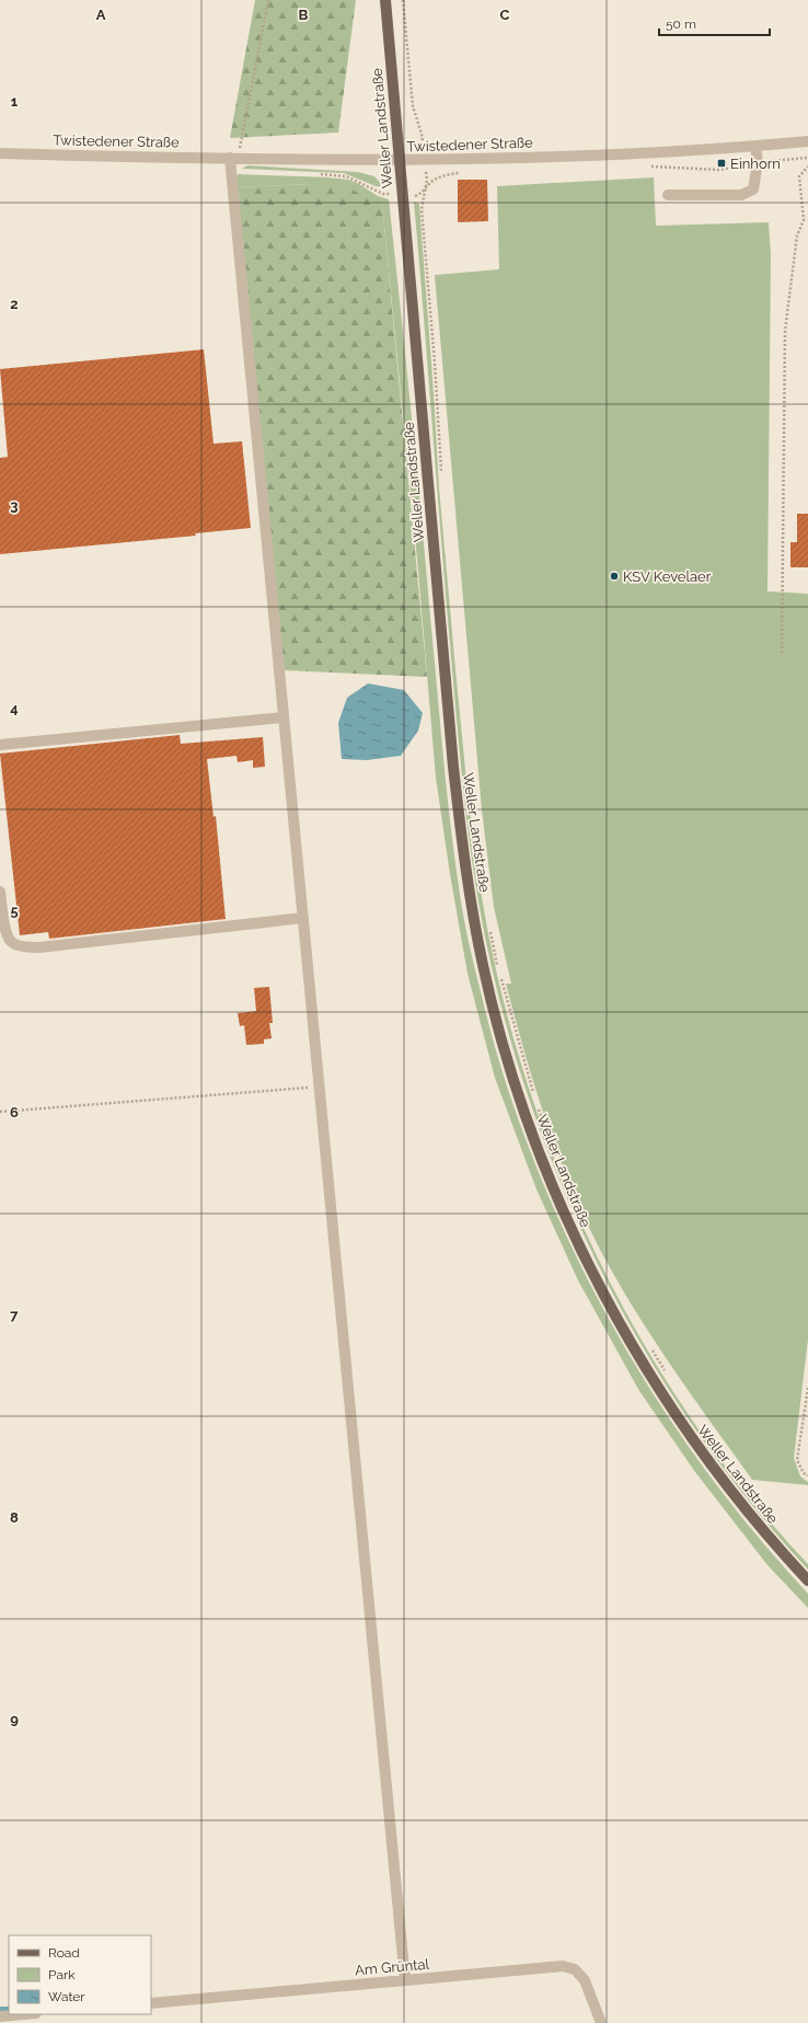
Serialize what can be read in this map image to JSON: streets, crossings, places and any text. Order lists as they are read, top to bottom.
{
  "streets": {
    "main road": ["Weller Landstraße"],
    "street": ["Twistedener Straße", "Am Grüntal"]
  },
  "crossings": [
    ["Weller Landstraße", "Twistedener Straße"]
  ],
  "places": {
    "transit": ["Einhorn"],
    "other": ["KSV Kevelaer"]
  },
  "legend": ["Road", "Park", "Water"],
  "scale_bar": "50 m",
  "grid": {
    "columns": ["A", "B", "C"],
    "rows": [
      "1",
      "2",
      "3",
      "4",
      "5",
      "6",
      "7",
      "8",
      "9"
    ]
  }
}
